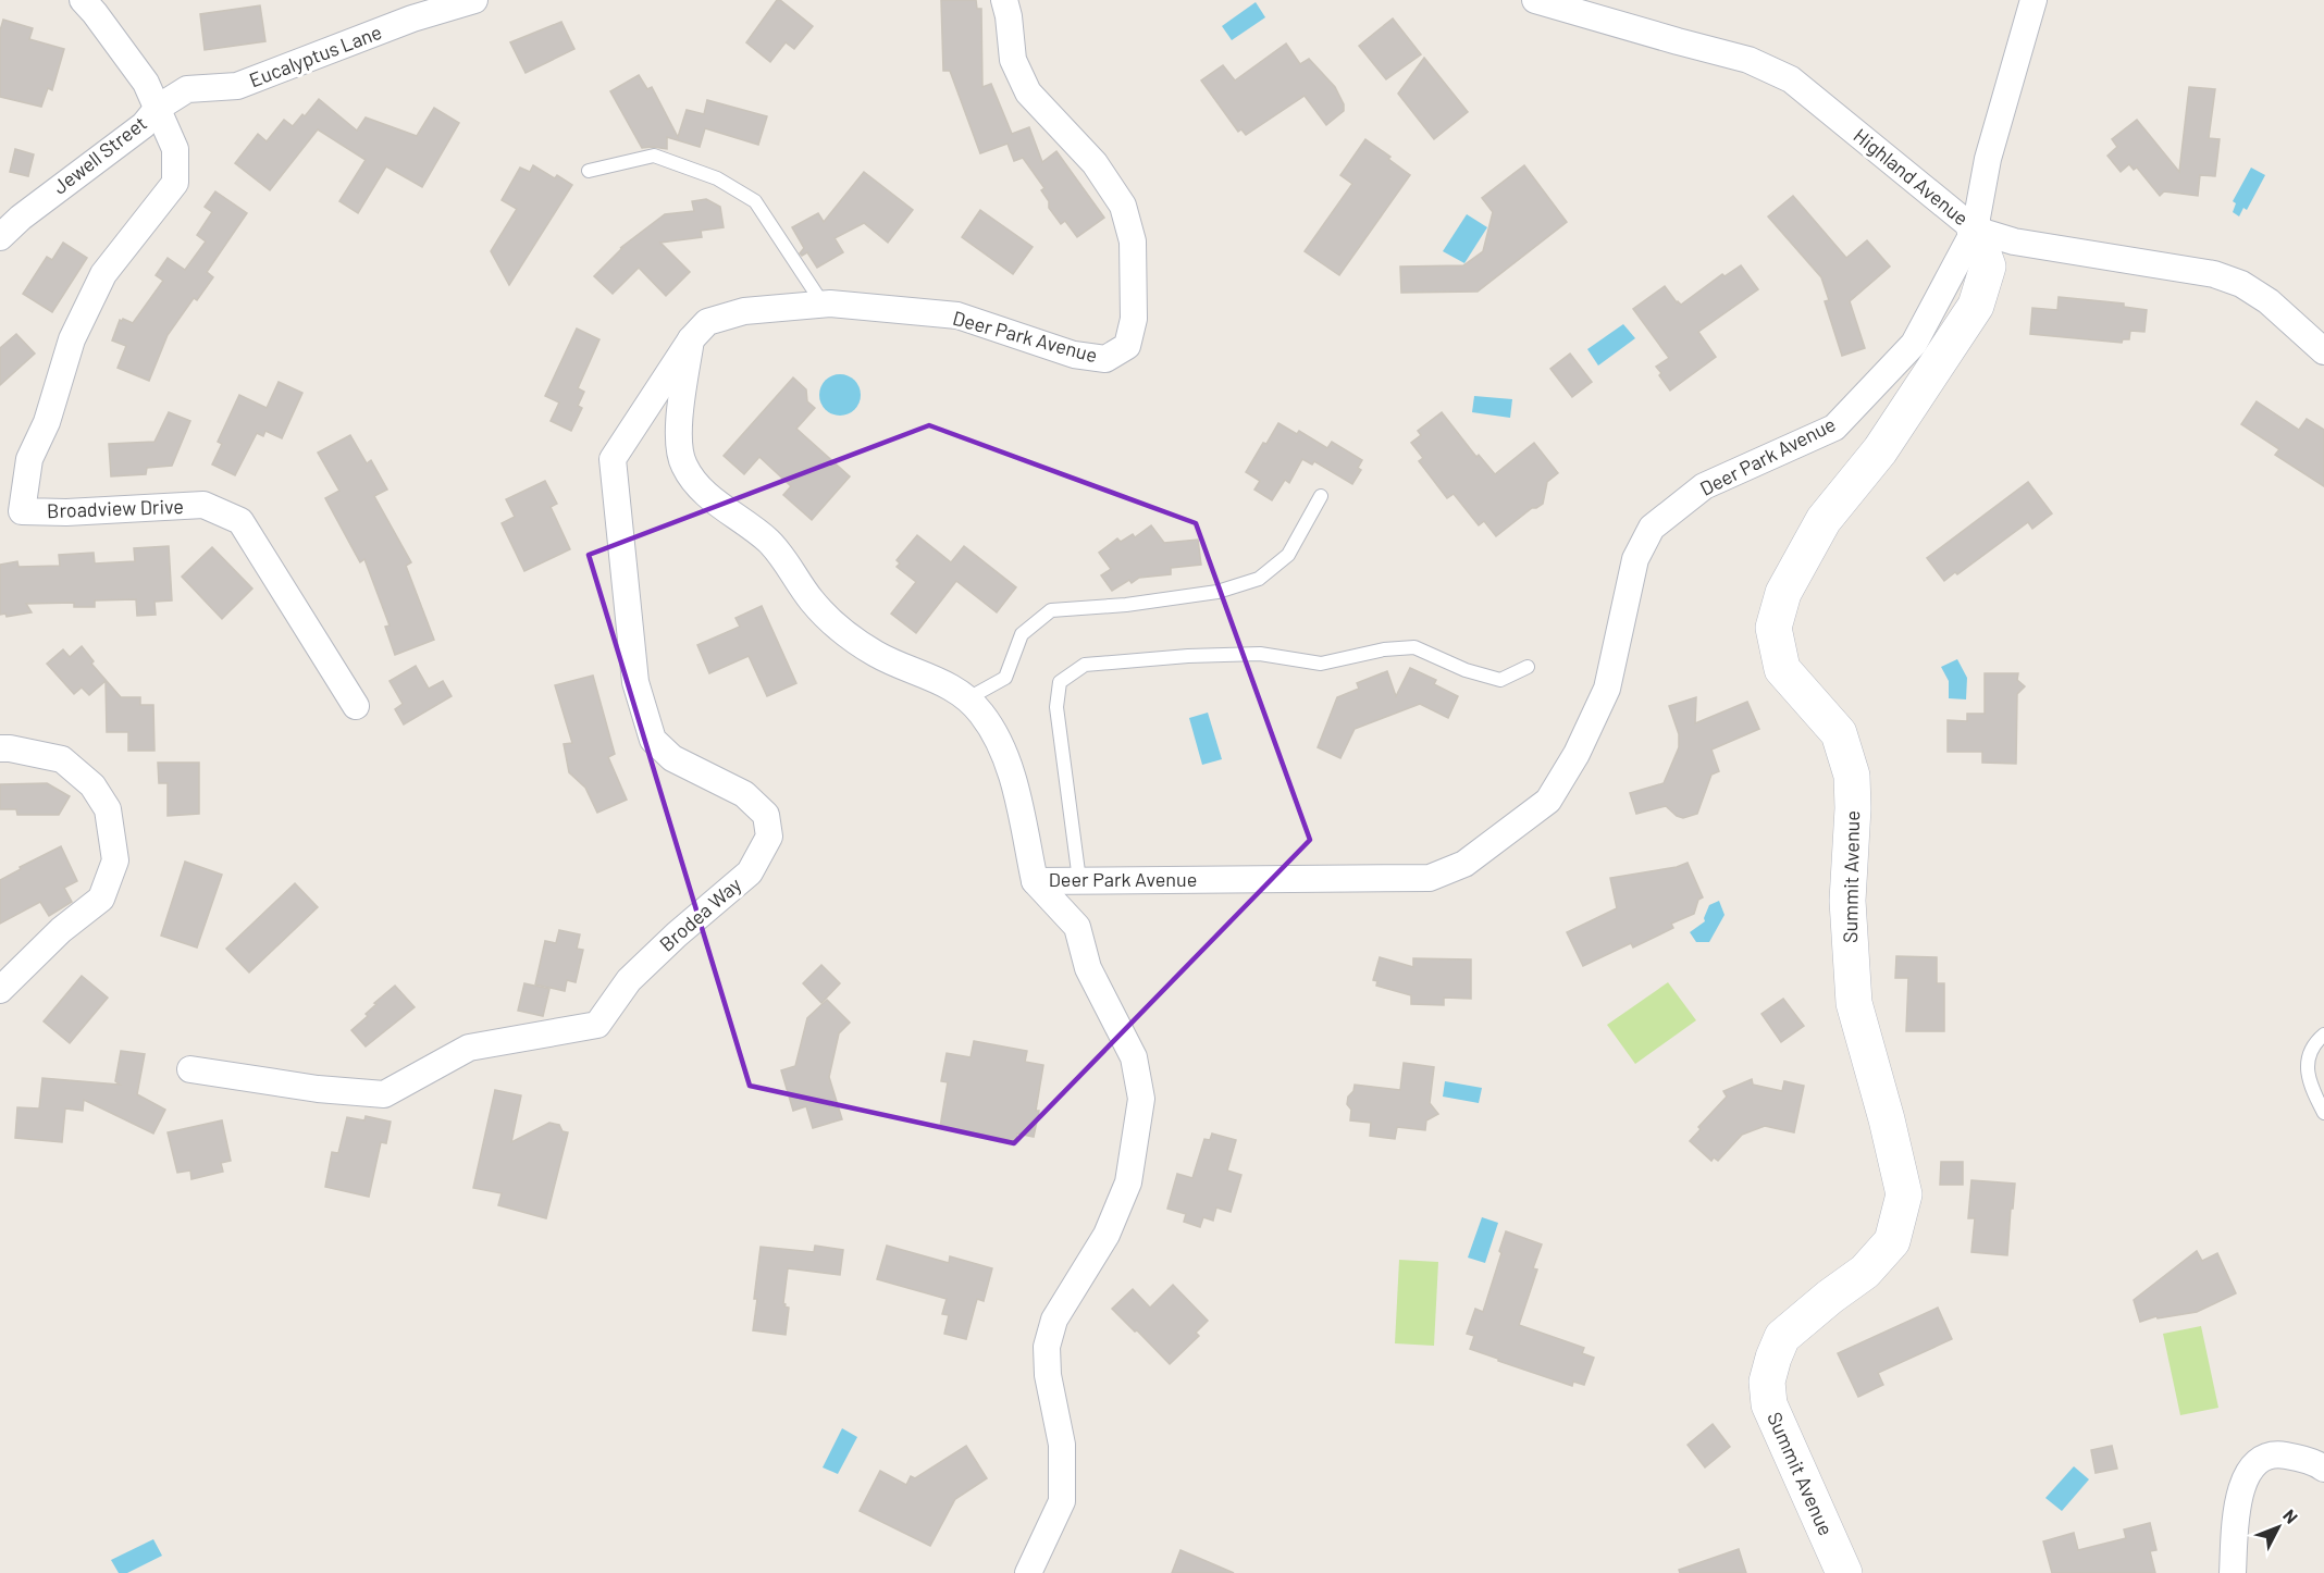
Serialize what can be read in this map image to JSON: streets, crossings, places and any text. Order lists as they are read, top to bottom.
{
  "streets": {
    "street": [
      "Eucalyptus Lane",
      "Jewell Street",
      "Highland Avenue",
      "Deer Park Avenue",
      "Broadview Drive",
      "Summit Avenue",
      "Brodea Way"
    ]
  },
  "crossings": [
    ["Eucalyptus Lane", "Jewell Street"],
    ["Eucalyptus Lane", "Broadview Drive"],
    ["Jewell Street", "Broadview Drive"],
    ["Highland Avenue", "Deer Park Avenue"],
    ["Highland Avenue", "Summit Avenue"],
    ["Deer Park Avenue", "Summit Avenue"],
    ["Deer Park Avenue", "Brodea Way"]
  ],
  "north": "top right"
}
